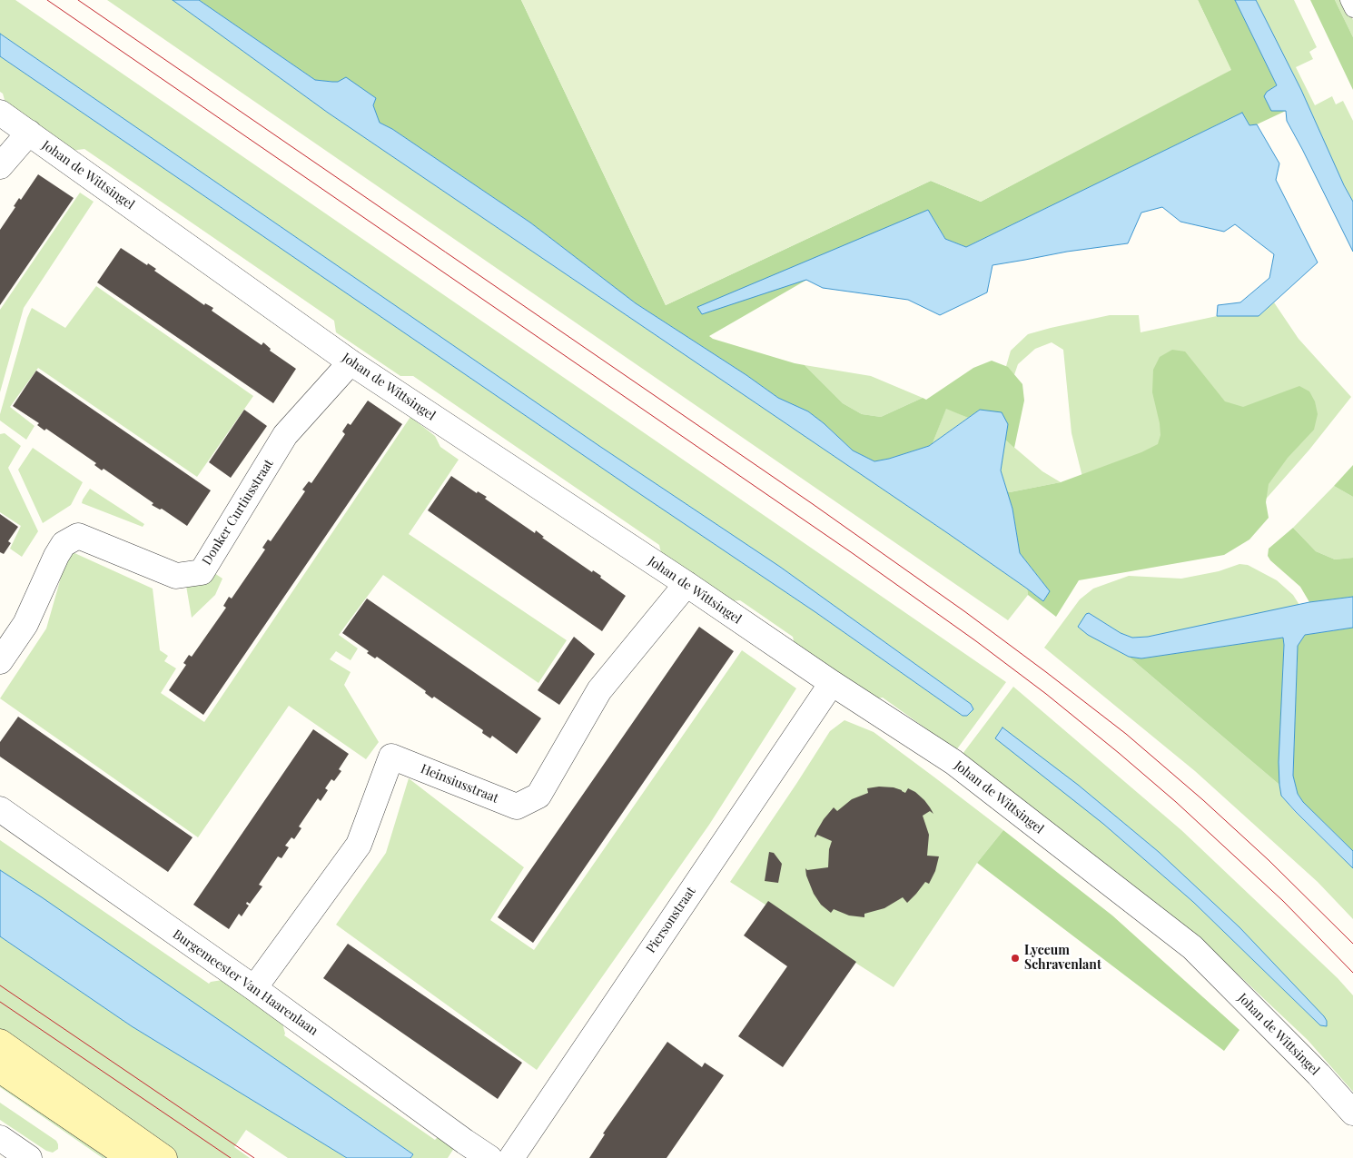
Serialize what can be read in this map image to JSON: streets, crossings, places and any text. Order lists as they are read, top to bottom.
{
  "streets": {
    "street": [
      "Johan de Wittsingel",
      "Donker Curtiusstraat",
      "Heinsiusstraat",
      "Piersonstraat",
      "Burgemeester Van Haarenlaan"
    ]
  },
  "crossings": [
    ["Johan de Wittsingel", "Donker Curtiusstraat"],
    ["Johan de Wittsingel", "Heinsiusstraat"],
    ["Johan de Wittsingel", "Piersonstraat"],
    ["Heinsiusstraat", "Burgemeester Van Haarenlaan"]
  ],
  "places": ["Lyceum Schravenlant"]
}
